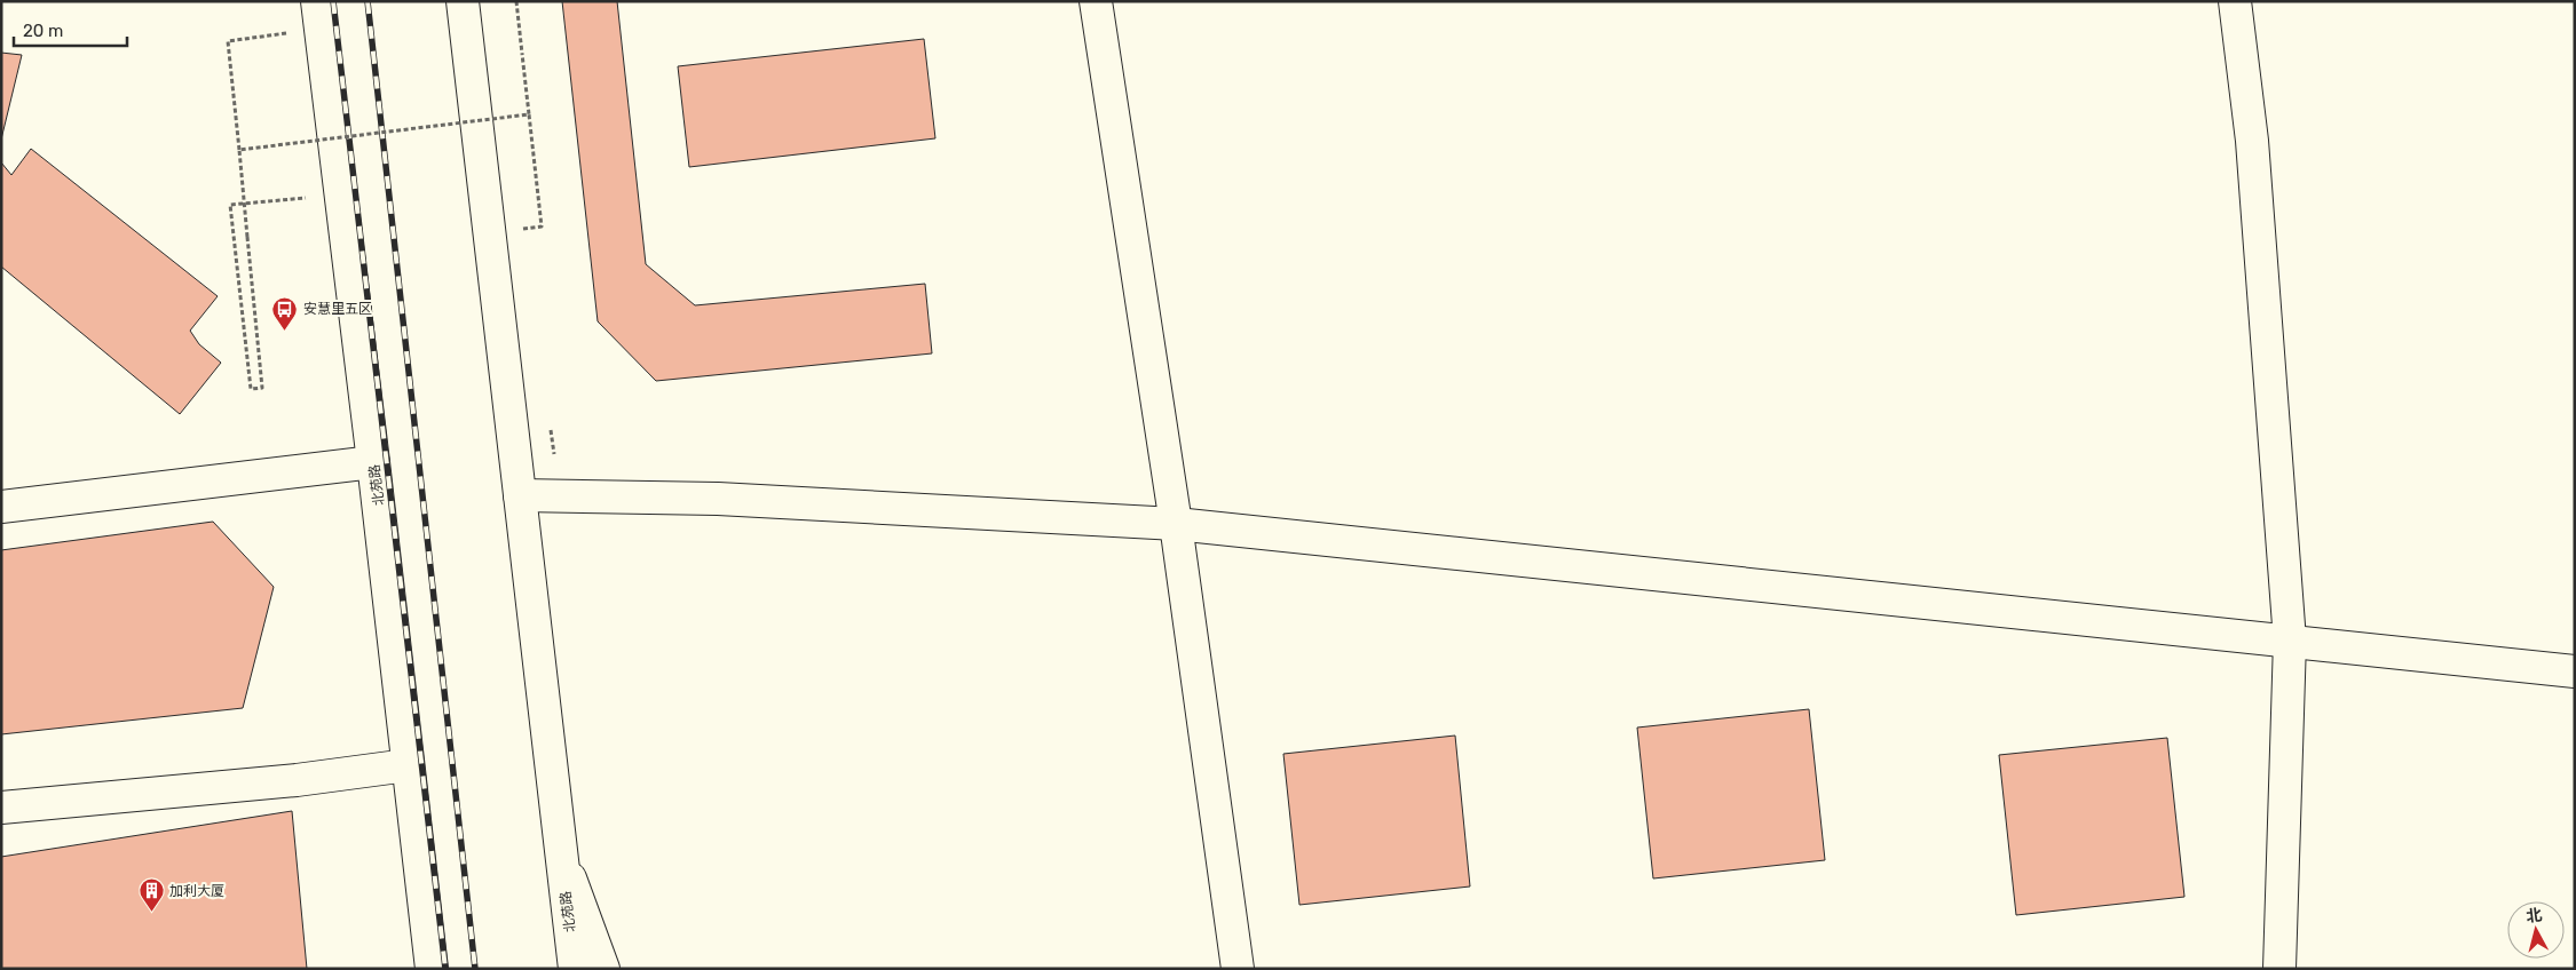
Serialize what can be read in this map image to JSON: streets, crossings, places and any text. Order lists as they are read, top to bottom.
{
  "streets": {
    "street": ["北苑路"]
  },
  "places": {
    "bus stop": ["安慧里五区"],
    "building": ["加利大厦"]
  },
  "scale_bar": "20 m",
  "north": "top"
}
